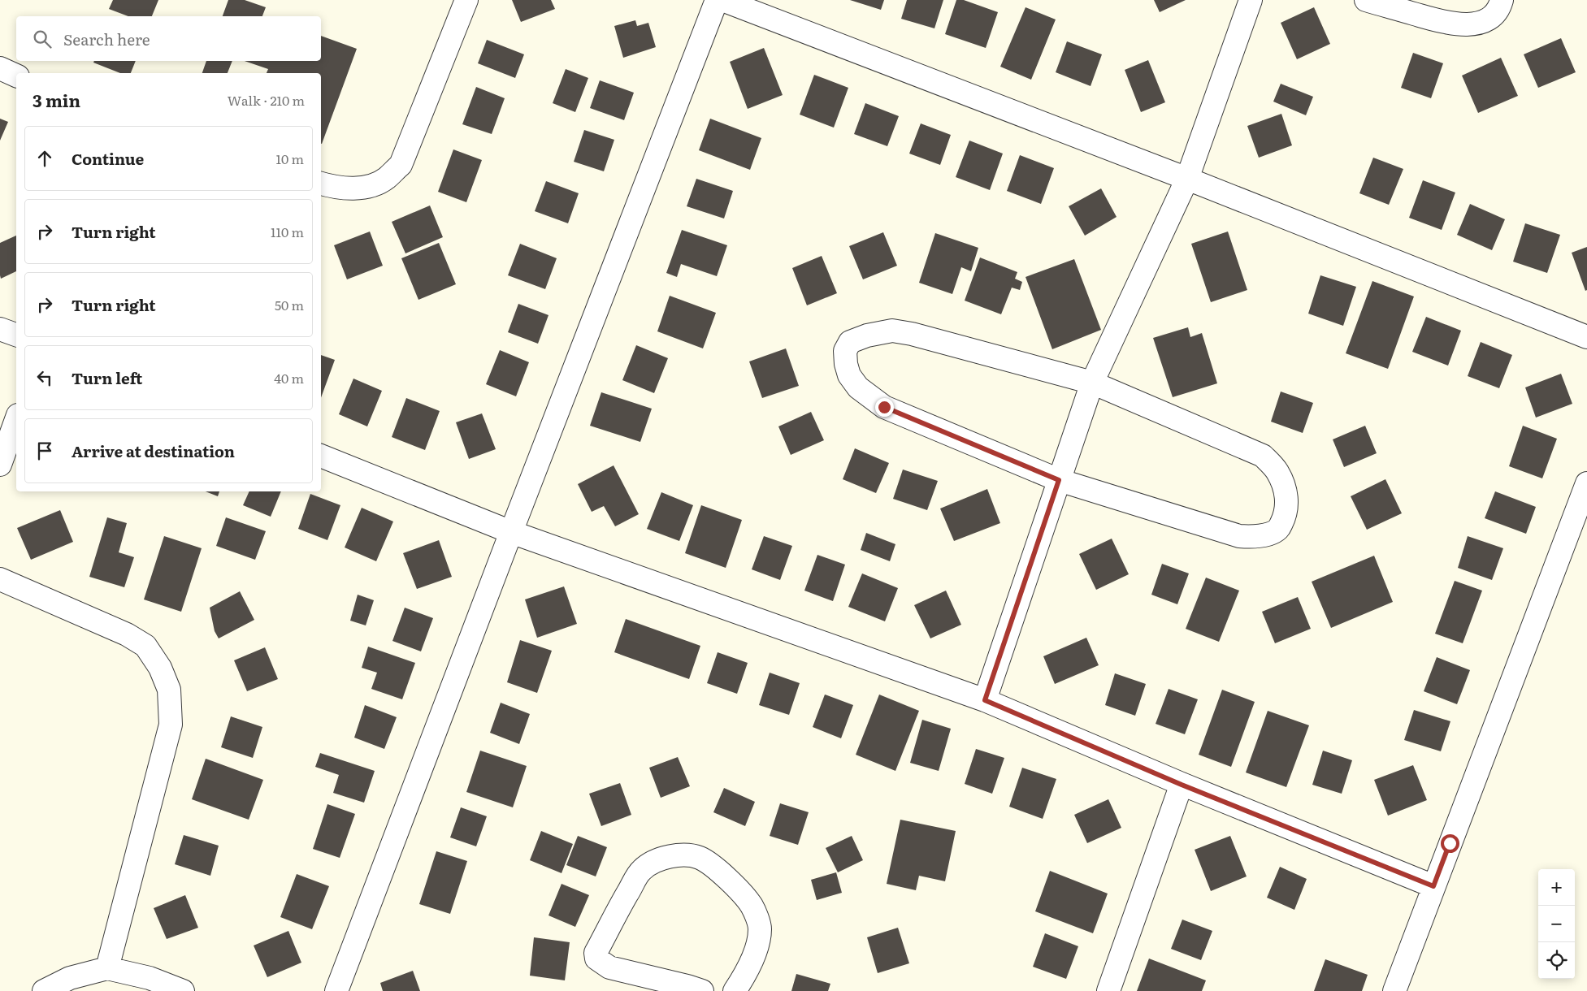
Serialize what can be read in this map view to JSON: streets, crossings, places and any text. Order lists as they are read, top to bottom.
{
  "page": {
    "search": "Search here",
    "heading": ["3 min", "Walk · 210 m"],
    "list": [
      ["Continue", "10 m"],
      ["Turn right", "110 m"],
      ["Turn right", "50 m"],
      ["Turn left", "40 m"],
      "Arrive at destination"
    ],
    "map_buttons": ["+", "−"]
  }
}
